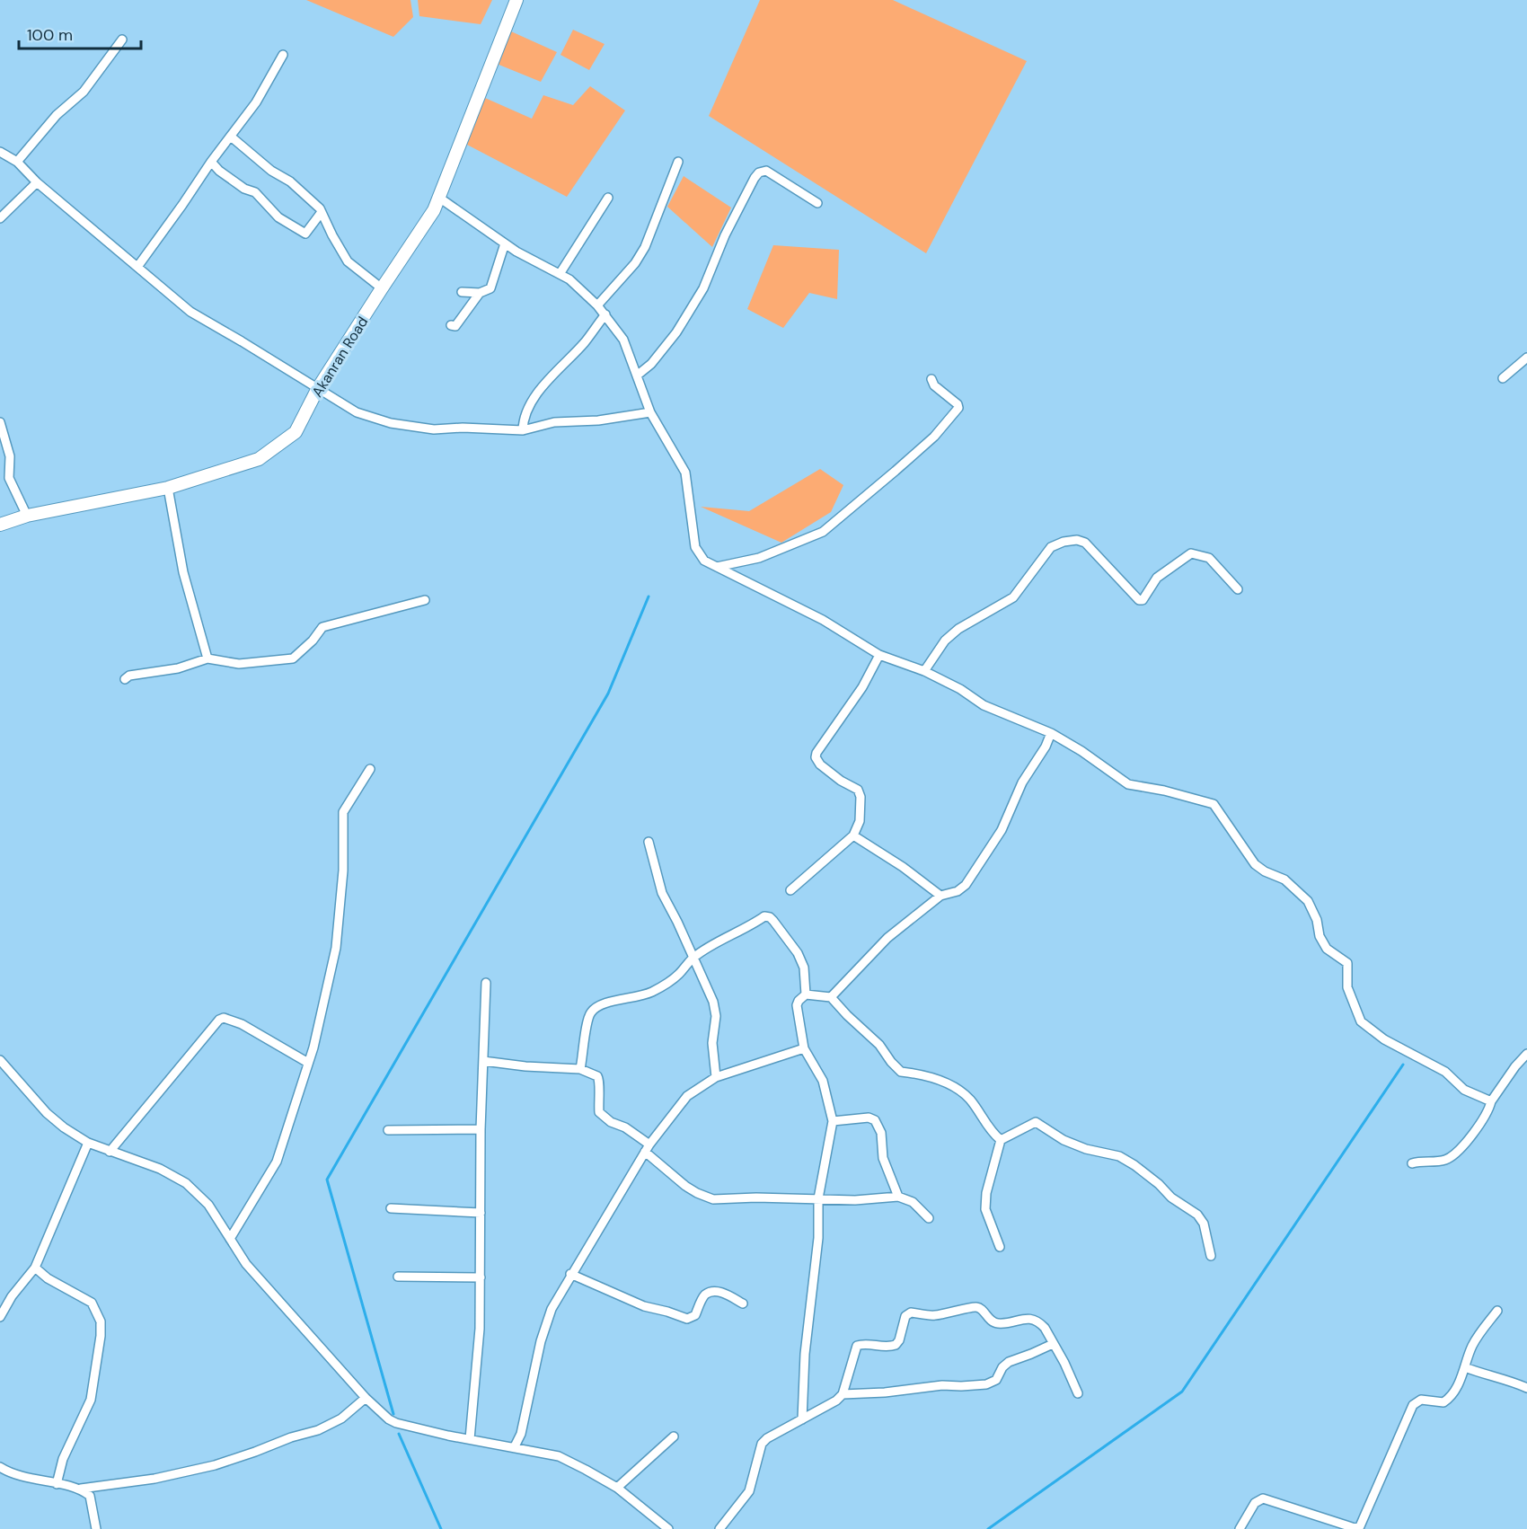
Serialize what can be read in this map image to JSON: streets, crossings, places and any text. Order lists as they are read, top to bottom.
{
  "streets": {
    "main road": ["Akanran Road"]
  },
  "scale_bar": "100 m"
}
